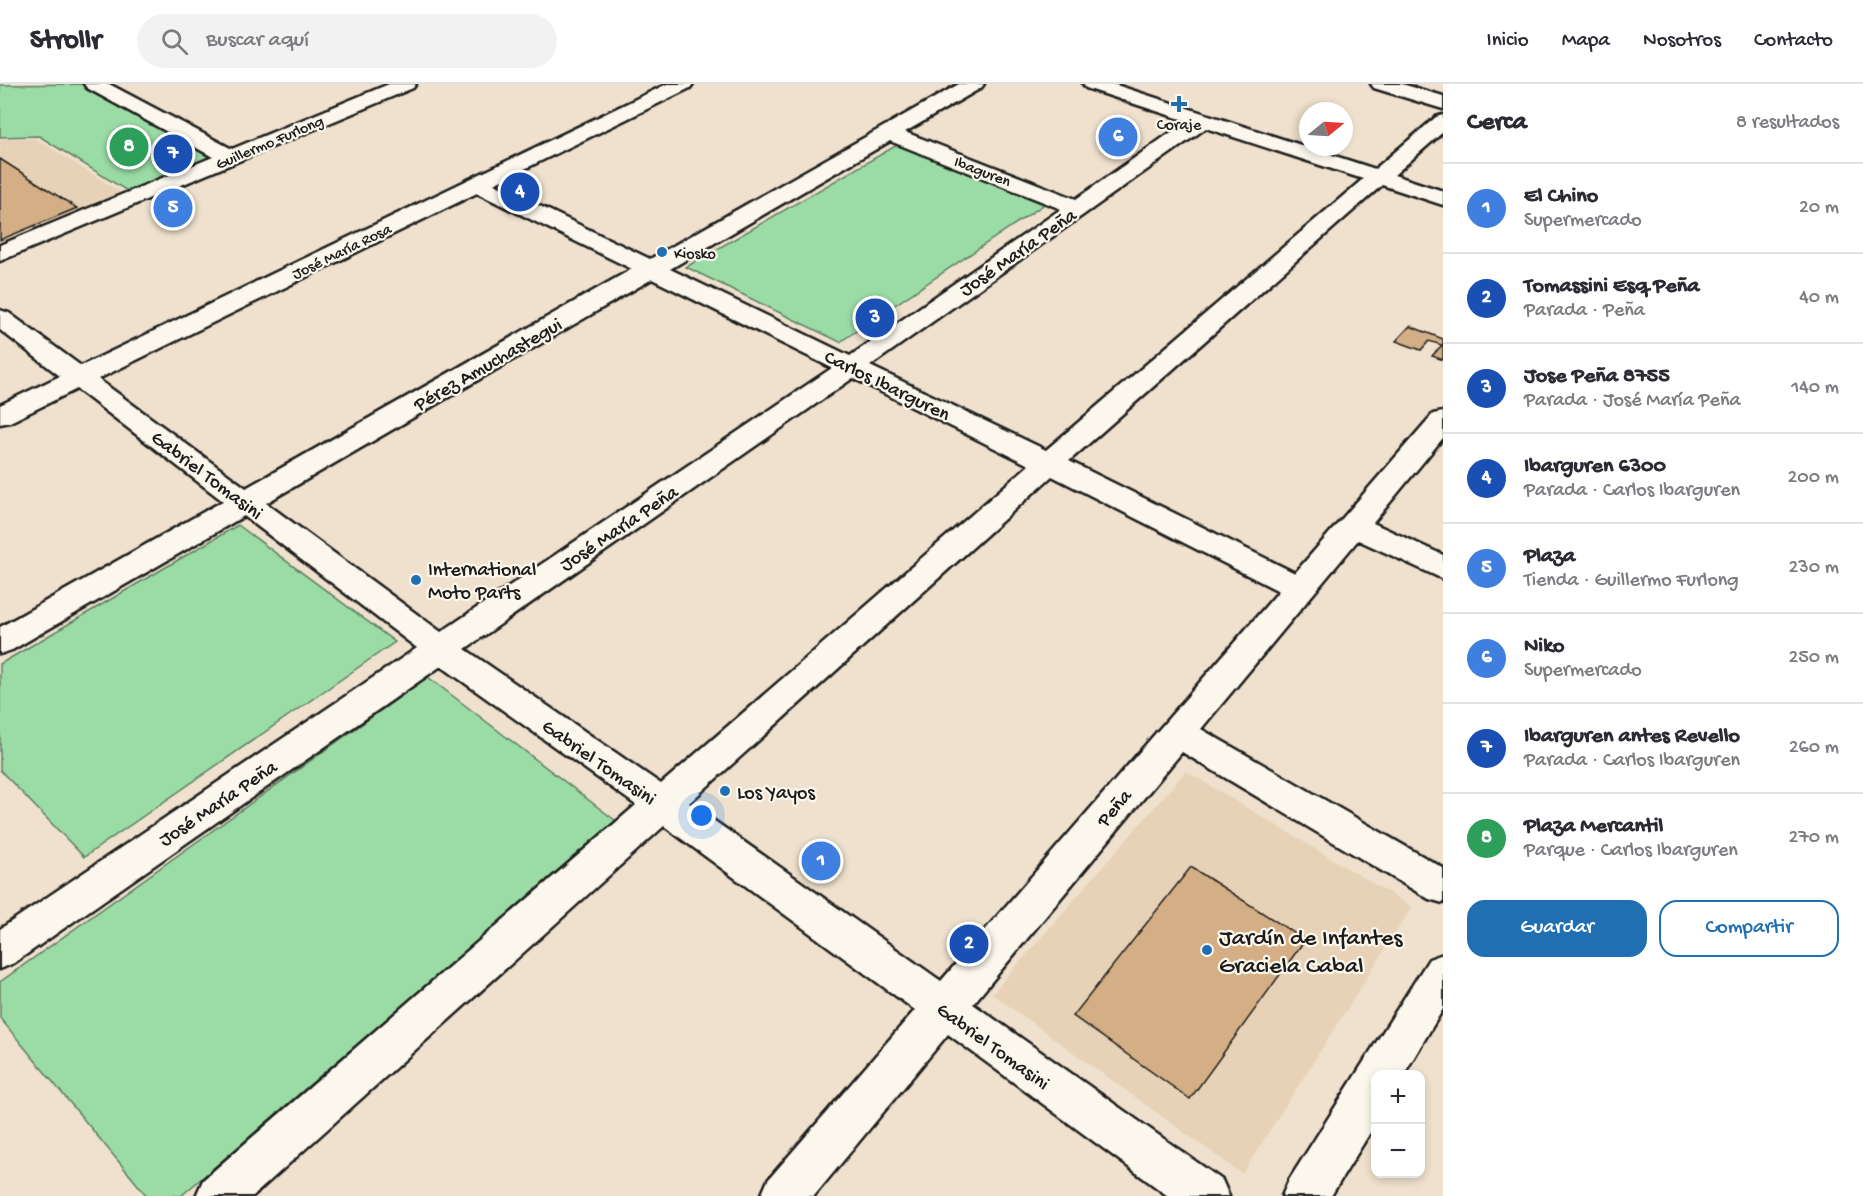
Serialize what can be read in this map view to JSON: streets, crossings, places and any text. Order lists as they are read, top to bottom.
{
  "streets": {
    "street": [
      "Guillermo Furlong",
      "Ibaguren",
      "José María Rosa",
      "José María Peña",
      "Pérez Amuchastegui",
      "Carlos Ibarguren",
      "Gabriel Tomasini",
      "Peña"
    ]
  },
  "crossings": [
    ["Ibaguren", "José María Peña"],
    ["Ibaguren", "Pérez Amuchastegui"],
    ["José María Rosa", "Carlos Ibarguren"],
    ["José María Rosa", "Gabriel Tomasini"],
    ["José María Peña", "Carlos Ibarguren"],
    ["José María Peña", "Gabriel Tomasini"],
    ["Pérez Amuchastegui", "Carlos Ibarguren"],
    ["Pérez Amuchastegui", "Gabriel Tomasini"],
    ["Carlos Ibarguren", "Peña"],
    ["Gabriel Tomasini", "Peña"]
  ],
  "places": {
    "health": ["Coraje"],
    "other": [
      "Kiosko",
      "International Moto Parts",
      "Los Yayos",
      "Jardín de Infantes Graciela Cabal"
    ]
  },
  "north": "right",
  "page": {
    "header": "Strollr",
    "search": "Buscar aquí",
    "nav": [
      "Inicio",
      "Mapa",
      "Nosotros",
      "Contacto"
    ],
    "heading": ["Cerca", "8 resultados"],
    "pins": [
      "6",
      "8",
      "7",
      "4",
      "5",
      "3",
      "1",
      "2"
    ],
    "list": [
      {
        "mark": "1",
        "name": "El Chino",
        "note": "Supermercado",
        "value": "20 m"
      },
      {
        "mark": "2",
        "name": "Tomassini Esq Peña",
        "note": "Parada · Peña",
        "value": "40 m"
      },
      {
        "mark": "3",
        "name": "Jose Peña 8755",
        "note": "Parada · José María Peña",
        "value": "140 m"
      },
      {
        "mark": "4",
        "name": "Ibarguren 6300",
        "note": "Parada · Carlos Ibarguren",
        "value": "200 m"
      },
      {
        "mark": "5",
        "name": "Plaza",
        "note": "Tienda · Guillermo Furlong",
        "value": "230 m"
      },
      {
        "mark": "6",
        "name": "Niko",
        "note": "Supermercado",
        "value": "250 m"
      },
      {
        "mark": "7",
        "name": "Ibarguren antes Revello",
        "note": "Parada · Carlos Ibarguren",
        "value": "260 m"
      },
      {
        "mark": "8",
        "name": "Plaza Mercantil",
        "note": "Parque · Carlos Ibarguren",
        "value": "270 m"
      }
    ],
    "buttons": ["Guardar", "Compartir"],
    "map_buttons": ["+", "−"]
  }
}
